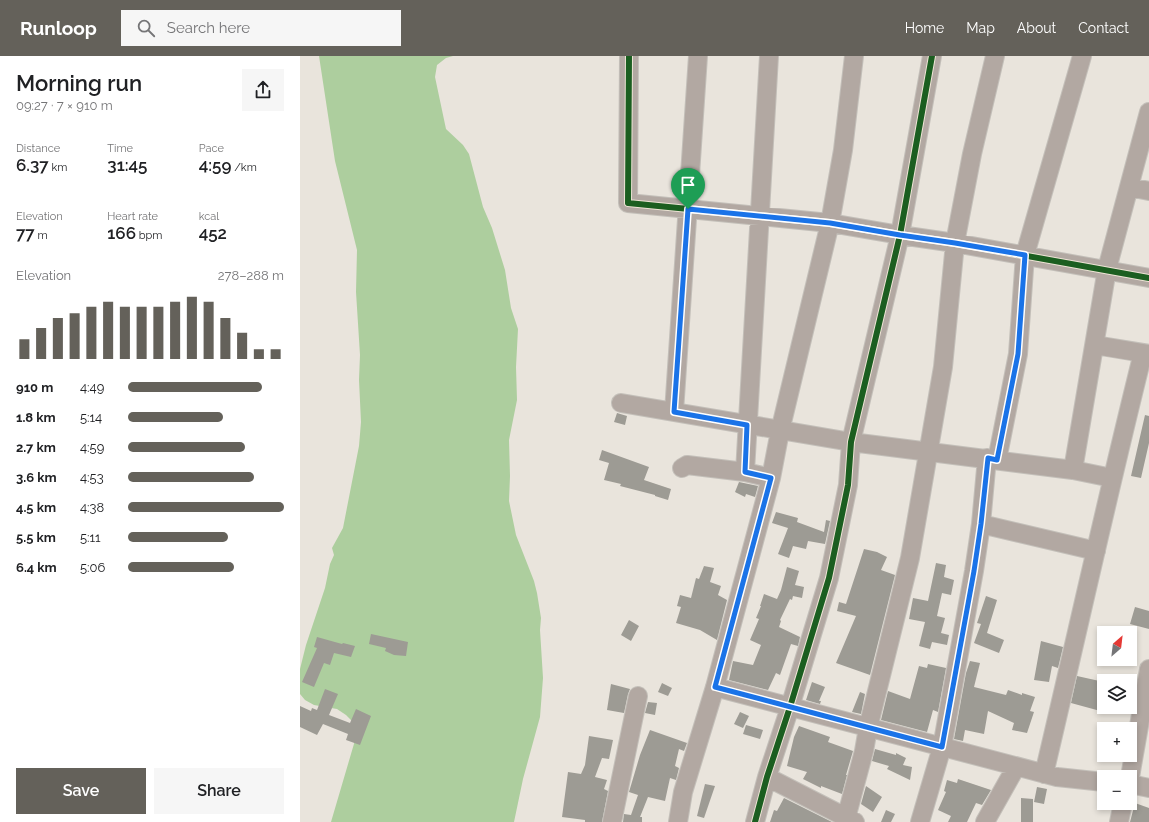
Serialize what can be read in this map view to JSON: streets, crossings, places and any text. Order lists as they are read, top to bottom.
{
  "north": "top right",
  "page": {
    "header": "Runloop",
    "search": "Search here",
    "nav": [
      "Home",
      "Map",
      "About",
      "Contact"
    ],
    "heading": ["Morning run", "09:27 · 7 × 910 m"],
    "stats": [
      ["Distance", "6.37 km"],
      ["Time", "31:45"],
      ["Pace", "4:59 /km"],
      ["Elevation", "77 m"],
      ["Heart rate", "166 bpm"],
      ["kcal", "452"]
    ],
    "chart": ["Elevation", "278–288 m"],
    "list": [
      {
        "name": "910 m",
        "note": "4:49"
      },
      {
        "name": "1.8 km",
        "note": "5:14"
      },
      {
        "name": "2.7 km",
        "note": "4:59"
      },
      {
        "name": "3.6 km",
        "note": "4:53"
      },
      {
        "name": "4.5 km",
        "note": "4:38"
      },
      {
        "name": "5.5 km",
        "note": "5:11"
      },
      {
        "name": "6.4 km",
        "note": "5:06"
      }
    ],
    "map_buttons": ["+", "−"],
    "buttons": ["Save", "Share"]
  }
}
